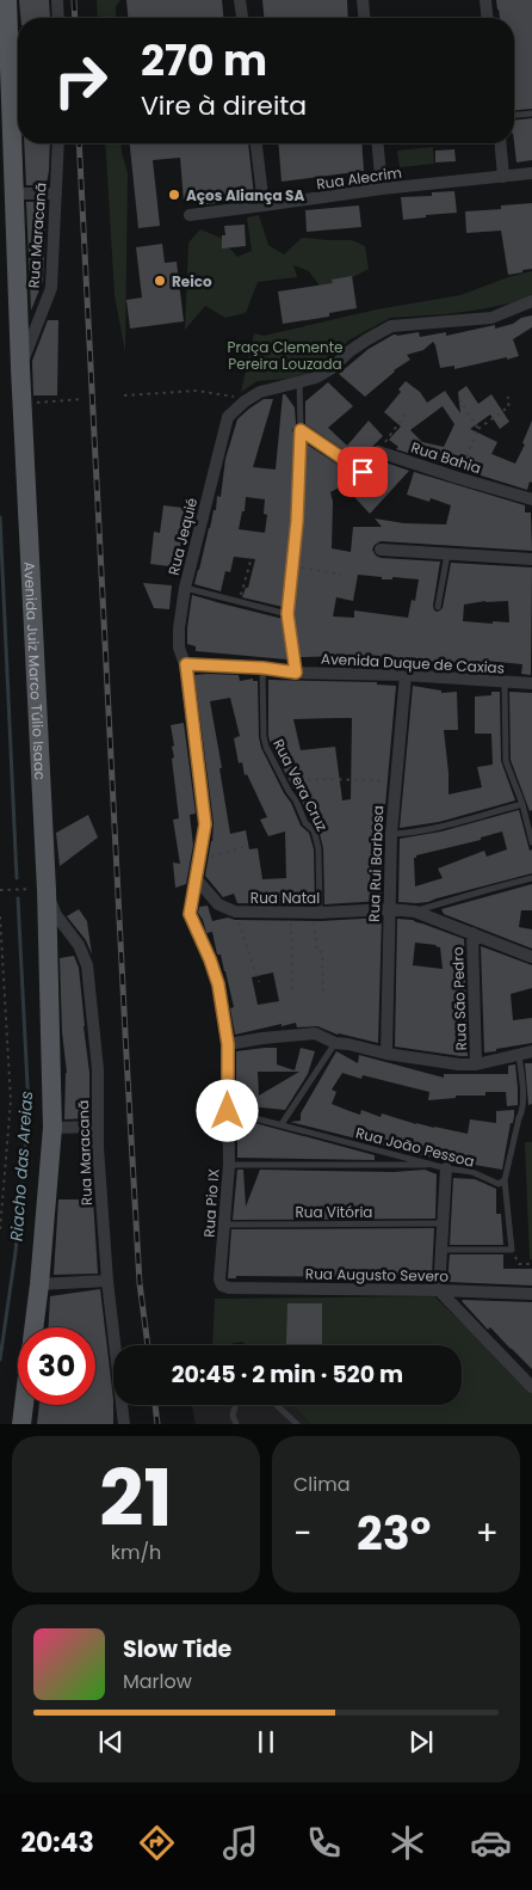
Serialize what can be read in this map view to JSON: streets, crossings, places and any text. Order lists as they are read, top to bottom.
{
  "streets": {
    "main road": ["Avenida Juiz Marco Túlio Isaac"],
    "street": [
      "Rua Alecrim",
      "Rua Maracanã",
      "Rua Bahia",
      "Rua Jequié",
      "Avenida Duque de Caxias",
      "Rua Rui Barbosa",
      "Rua Natal",
      "Rua São Pedro",
      "Rua Pio IX",
      "Rua Augusto Severo"
    ],
    "lane": ["Rua Vera Cruz", "Rua João Pessoa", "Rua Vitória"]
  },
  "crossings": [
    ["Rua Maracanã", "Avenida Juiz Marco Túlio Isaac"],
    ["Rua Jequié", "Avenida Duque de Caxias"],
    ["Rua Jequié", "Rua Pio IX"],
    ["Avenida Duque de Caxias", "Rua Vera Cruz"],
    ["Avenida Duque de Caxias", "Rua Rui Barbosa"],
    ["Avenida Duque de Caxias", "Rua Pio IX"],
    ["Rua Vera Cruz", "Rua Natal"],
    ["Rua Rui Barbosa", "Rua Natal"],
    ["Rua Natal", "Rua São Pedro"],
    ["Rua Natal", "Rua Pio IX"],
    ["Rua João Pessoa", "Rua Pio IX"],
    ["Rua Pio IX", "Rua Vitória"],
    ["Rua Pio IX", "Rua Augusto Severo"]
  ],
  "water": ["Riacho das Areias"],
  "parks": ["Praça Clemente Pereira Louzada"],
  "places": ["Aços Aliança SA", "Reico"],
  "page": {
    "turn": ["270 m", "Vire à direita"],
    "limit": "30",
    "trip": "20:45 · 2 min · 520 m",
    "tile": [
      ["21", "km/h"],
      "Clima"
    ],
    "heat": ["−", "23°", "+"],
    "song": ["Slow Tide", "Marlow"],
    "tabs": "20:43"
  }
}
